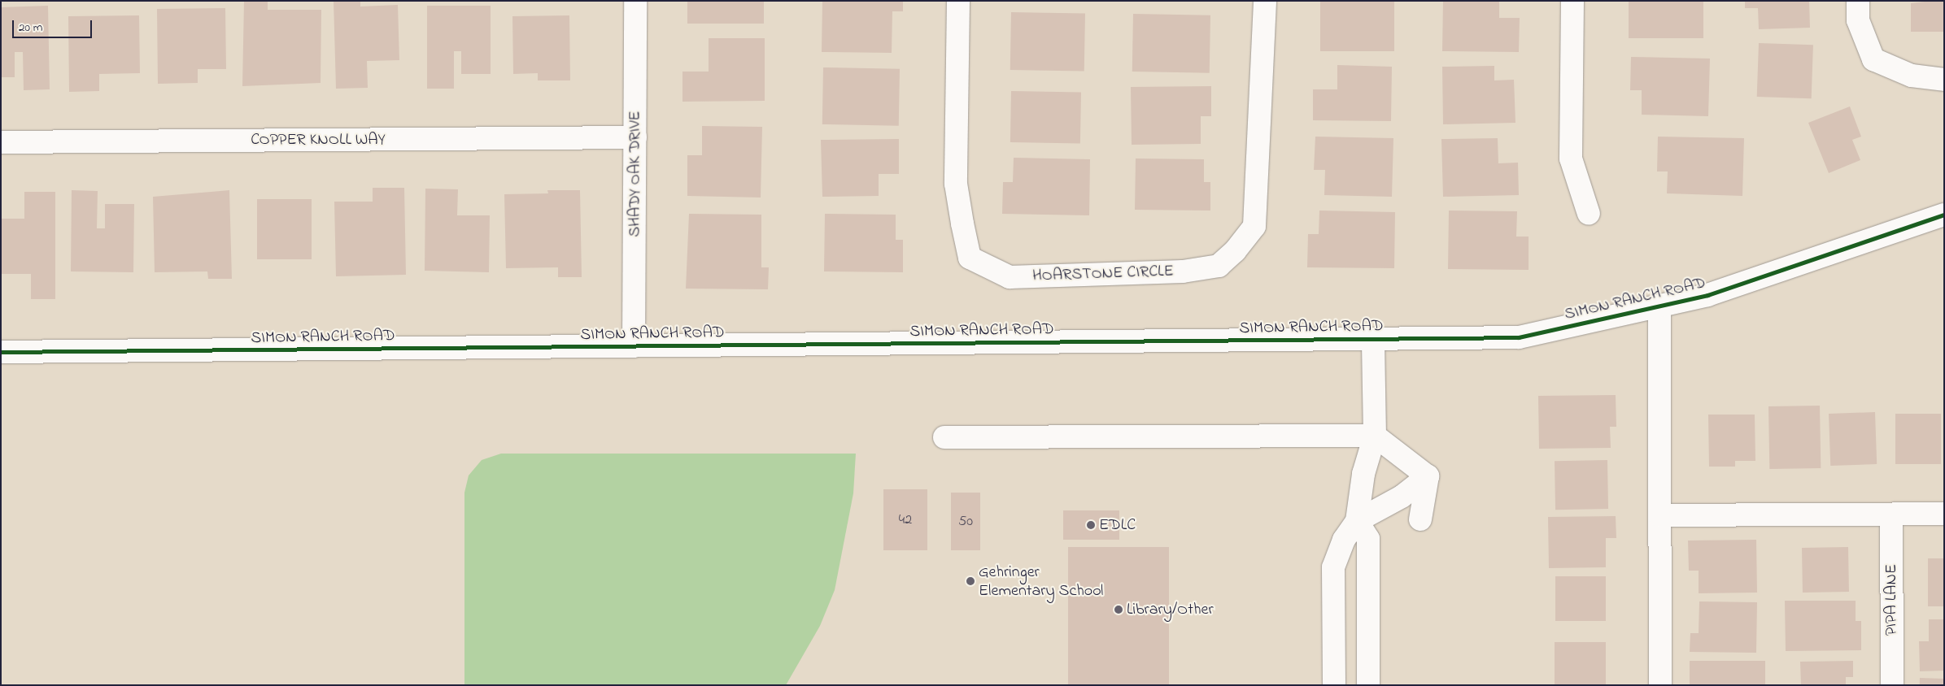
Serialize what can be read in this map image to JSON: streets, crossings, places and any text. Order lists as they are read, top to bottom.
{
  "streets": {
    "street": [
      "COPPER KNOLL WAY",
      "SHADY OAK DRIVE",
      "HOARSTONE CIRCLE",
      "SIMON RANCH ROAD",
      "PIPA LANE"
    ]
  },
  "crossings": [
    ["COPPER KNOLL WAY", "SHADY OAK DRIVE"],
    ["SHADY OAK DRIVE", "SIMON RANCH ROAD"]
  ],
  "places": ["EDLC", "Gehringer Elementary School", "Library/Other"],
  "house_numbers": ["42", "50"],
  "scale_bar": "20 m"
}
